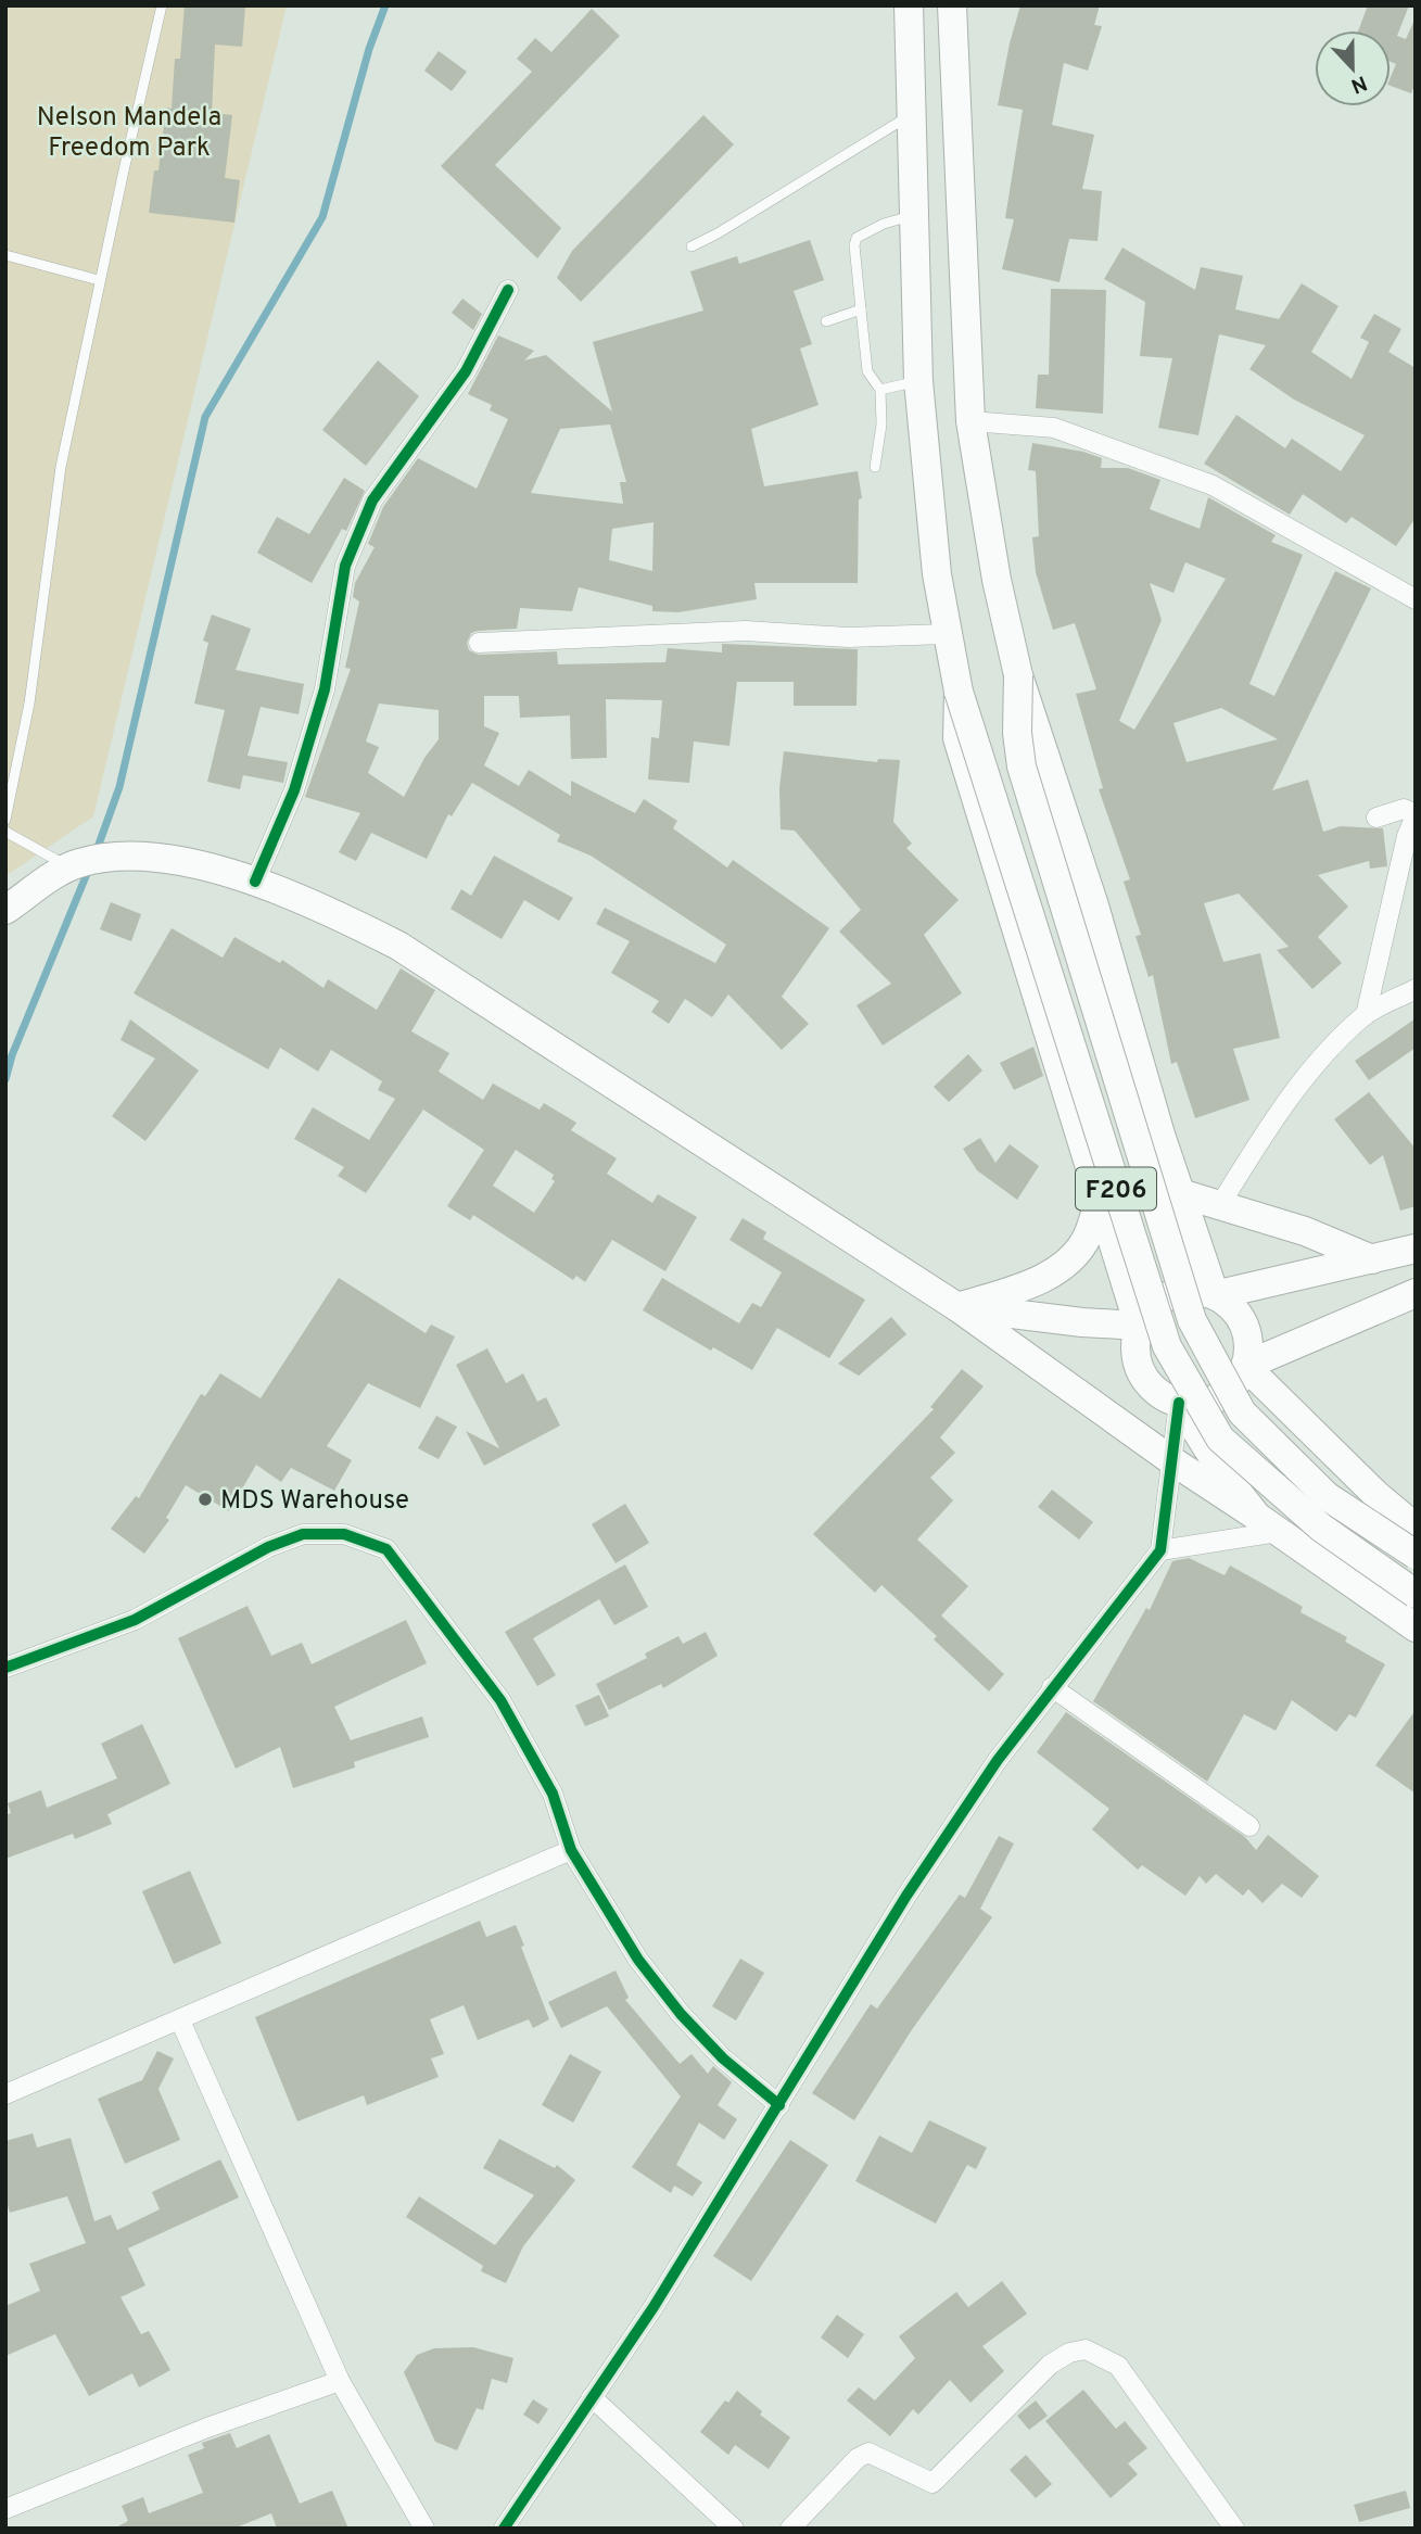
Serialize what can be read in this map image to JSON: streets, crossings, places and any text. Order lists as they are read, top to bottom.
{
  "streets": {
    "main road": ["F206"]
  },
  "parks": ["Nelson Mandela Freedom Park"],
  "places": ["MDS Warehouse"],
  "north": "bottom"
}
